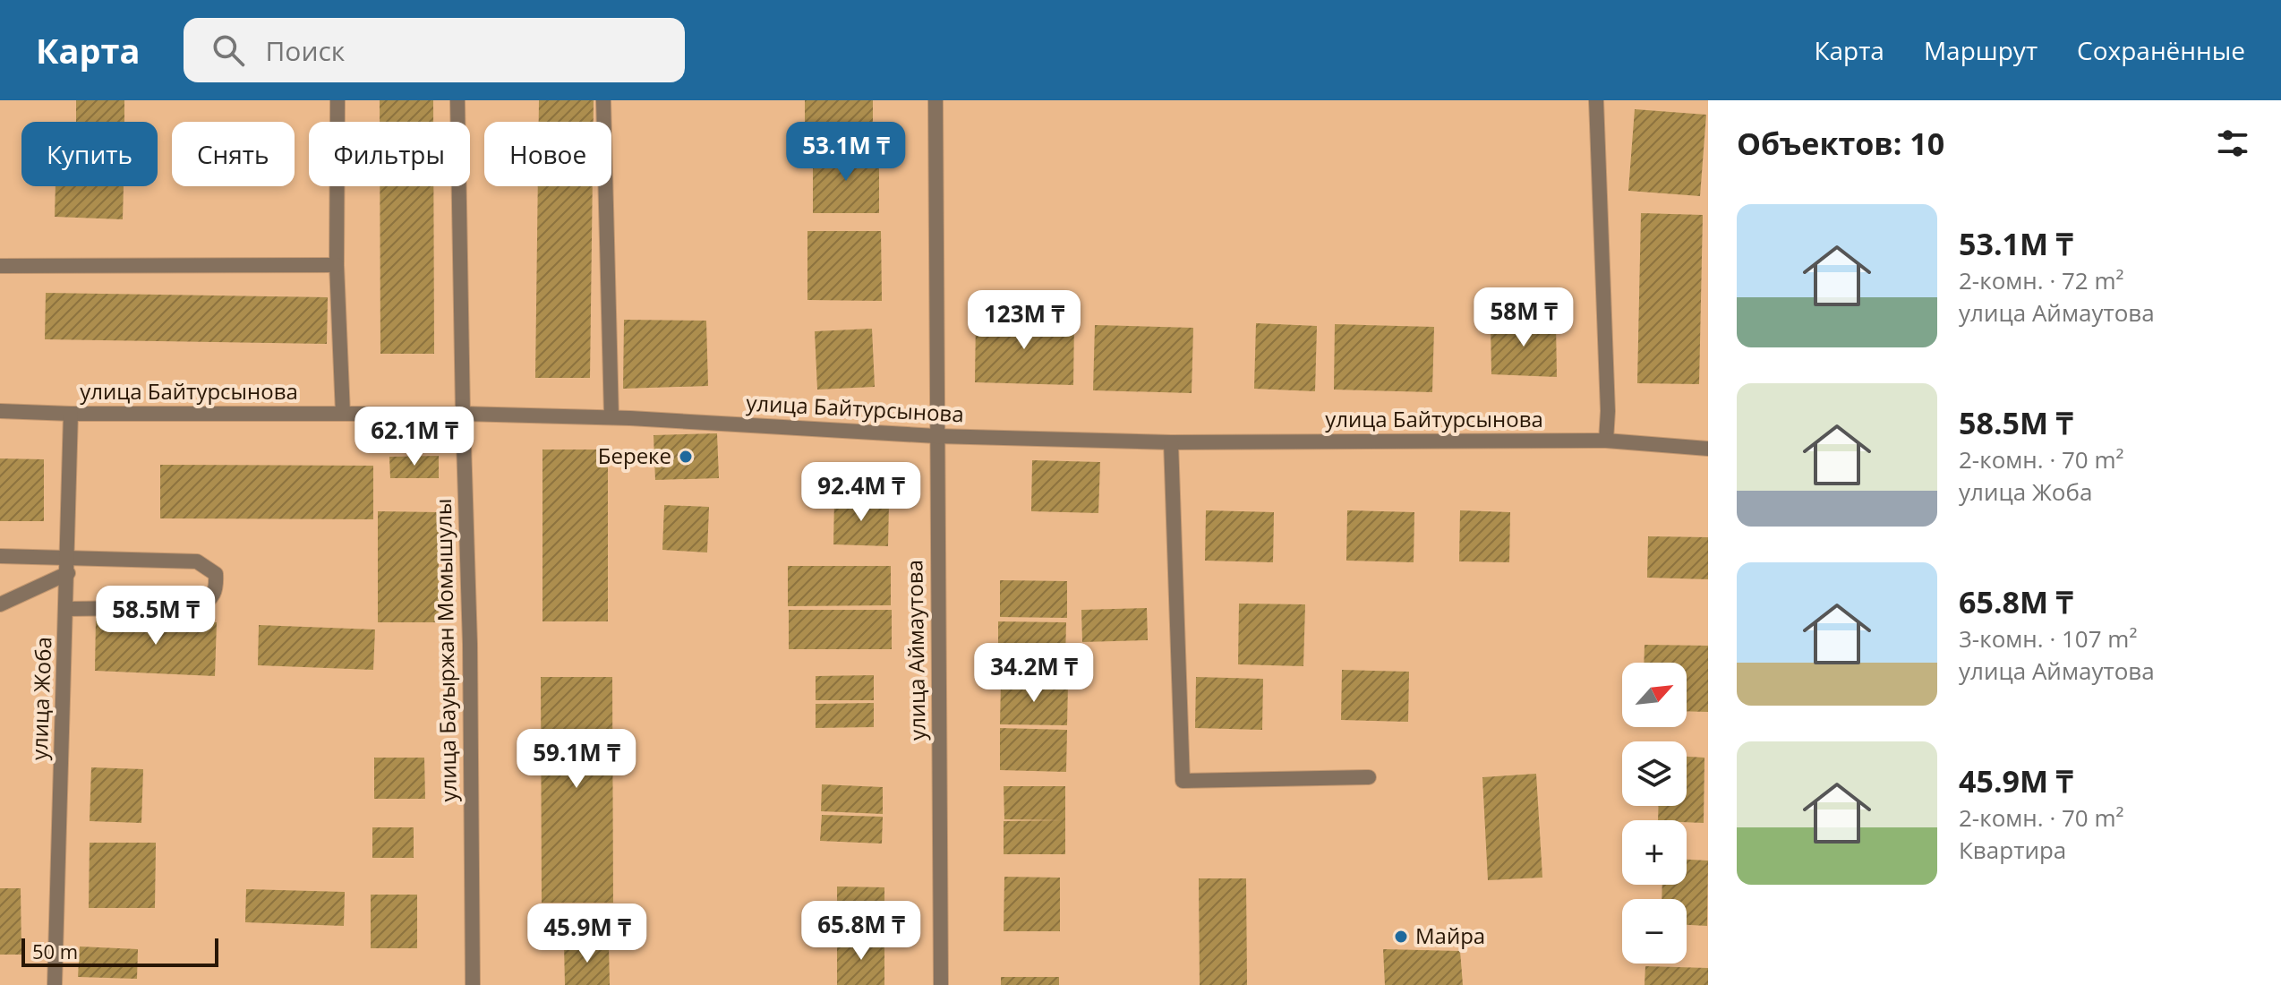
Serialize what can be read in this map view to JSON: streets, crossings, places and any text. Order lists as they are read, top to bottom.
{
  "streets": {
    "street": [
      "улица Байтурсынова",
      "улица Бауыржан Момышулы",
      "улица Аймаутова",
      "улица Жоба"
    ]
  },
  "crossings": [
    ["улица Байтурсынова", "улица Бауыржан Момышулы"],
    ["улица Байтурсынова", "улица Аймаутова"],
    ["улица Байтурсынова", "улица Жоба"]
  ],
  "places": ["Береке", "Майра"],
  "scale_bar": "50 m",
  "north": "top right",
  "page": {
    "header": "Карта",
    "search": "Поиск",
    "nav": ["Карта", "Маршрут", "Сохранённые"],
    "heading": "Объектов: 10",
    "price": [
      "53.1M ₸",
      "58M ₸",
      "123M ₸",
      "62.1M ₸",
      "92.4M ₸",
      "58.5M ₸",
      "34.2M ₸",
      "59.1M ₸",
      "65.8M ₸",
      "45.9M ₸"
    ],
    "chip": [
      "Купить",
      "Снять",
      "Фильтры",
      "Новое"
    ],
    "list": [
      {
        "name": "53.1M ₸",
        "note": "2-комн. · 72 m² · улица Аймаутова"
      },
      {
        "name": "58.5M ₸",
        "note": "2-комн. · 70 m² · улица Жоба"
      },
      {
        "name": "65.8M ₸",
        "note": "3-комн. · 107 m² · улица Аймаутова"
      },
      {
        "name": "45.9M ₸",
        "note": "2-комн. · 70 m² · Квартира"
      }
    ],
    "map_buttons": ["+", "−"],
    "scale": "50 m"
  }
}
